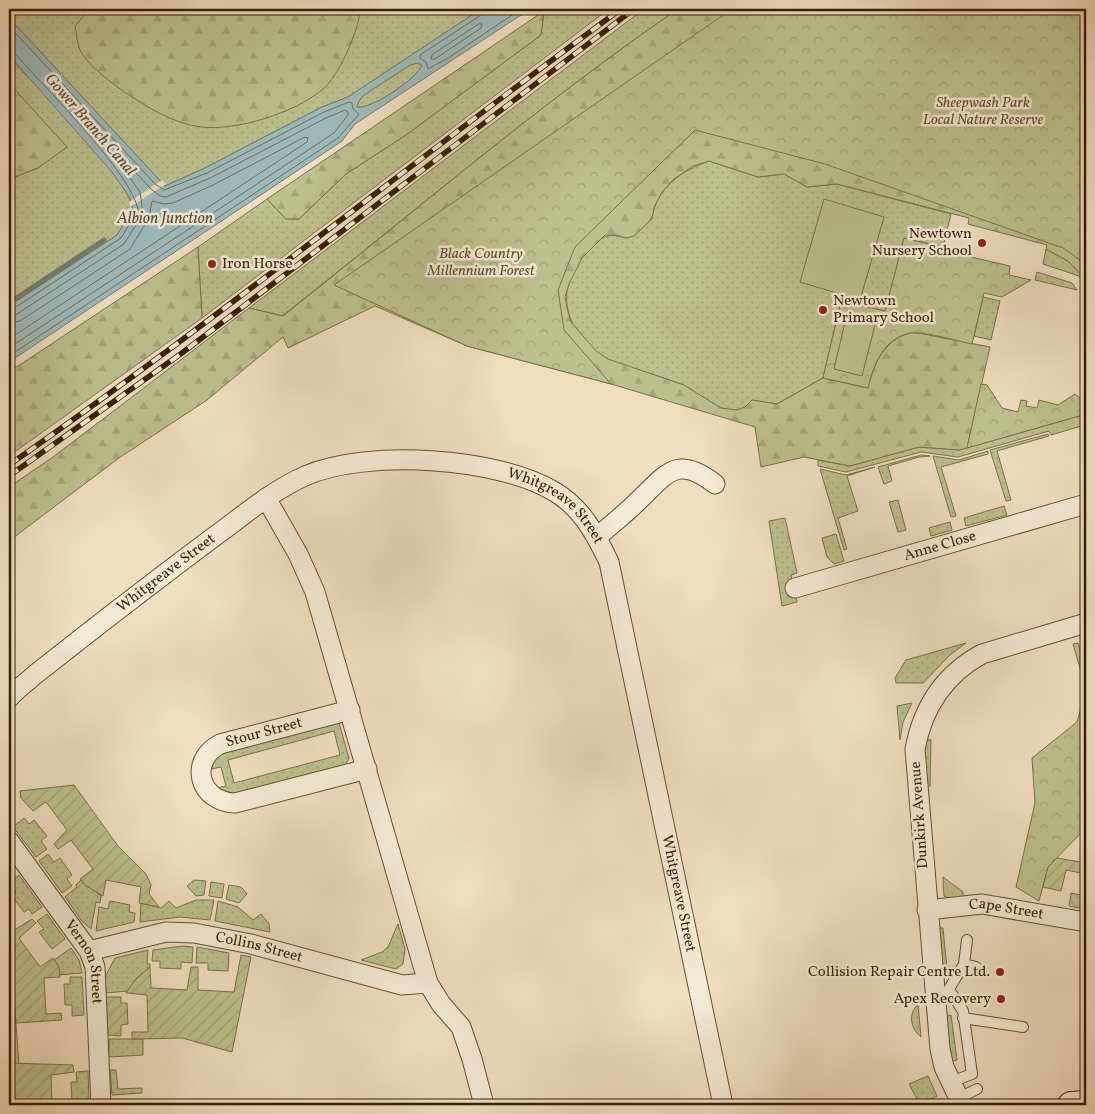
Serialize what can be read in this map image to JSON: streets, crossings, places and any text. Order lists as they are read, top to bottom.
{
  "streets": {
    "street": [
      "Whitgreave Street",
      "Anne Close",
      "Stour Street",
      "Dunkirk Avenue",
      "Cape Street",
      "Collins Street",
      "Vernon Street"
    ]
  },
  "crossings": [
    ["Dunkirk Avenue", "Cape Street"],
    ["Collins Street", "Vernon Street"]
  ],
  "water": ["Gower Branch Canal", "Albion Junction"],
  "parks": ["Sheepwash Park Local Nature Reserve", "Black Country Millennium Forest"],
  "places": [
    "Newtown Nursery School",
    "Iron Horse",
    "Newtown Primary School",
    "Collision Repair Centre Ltd.",
    "Apex Recovery"
  ]
}
